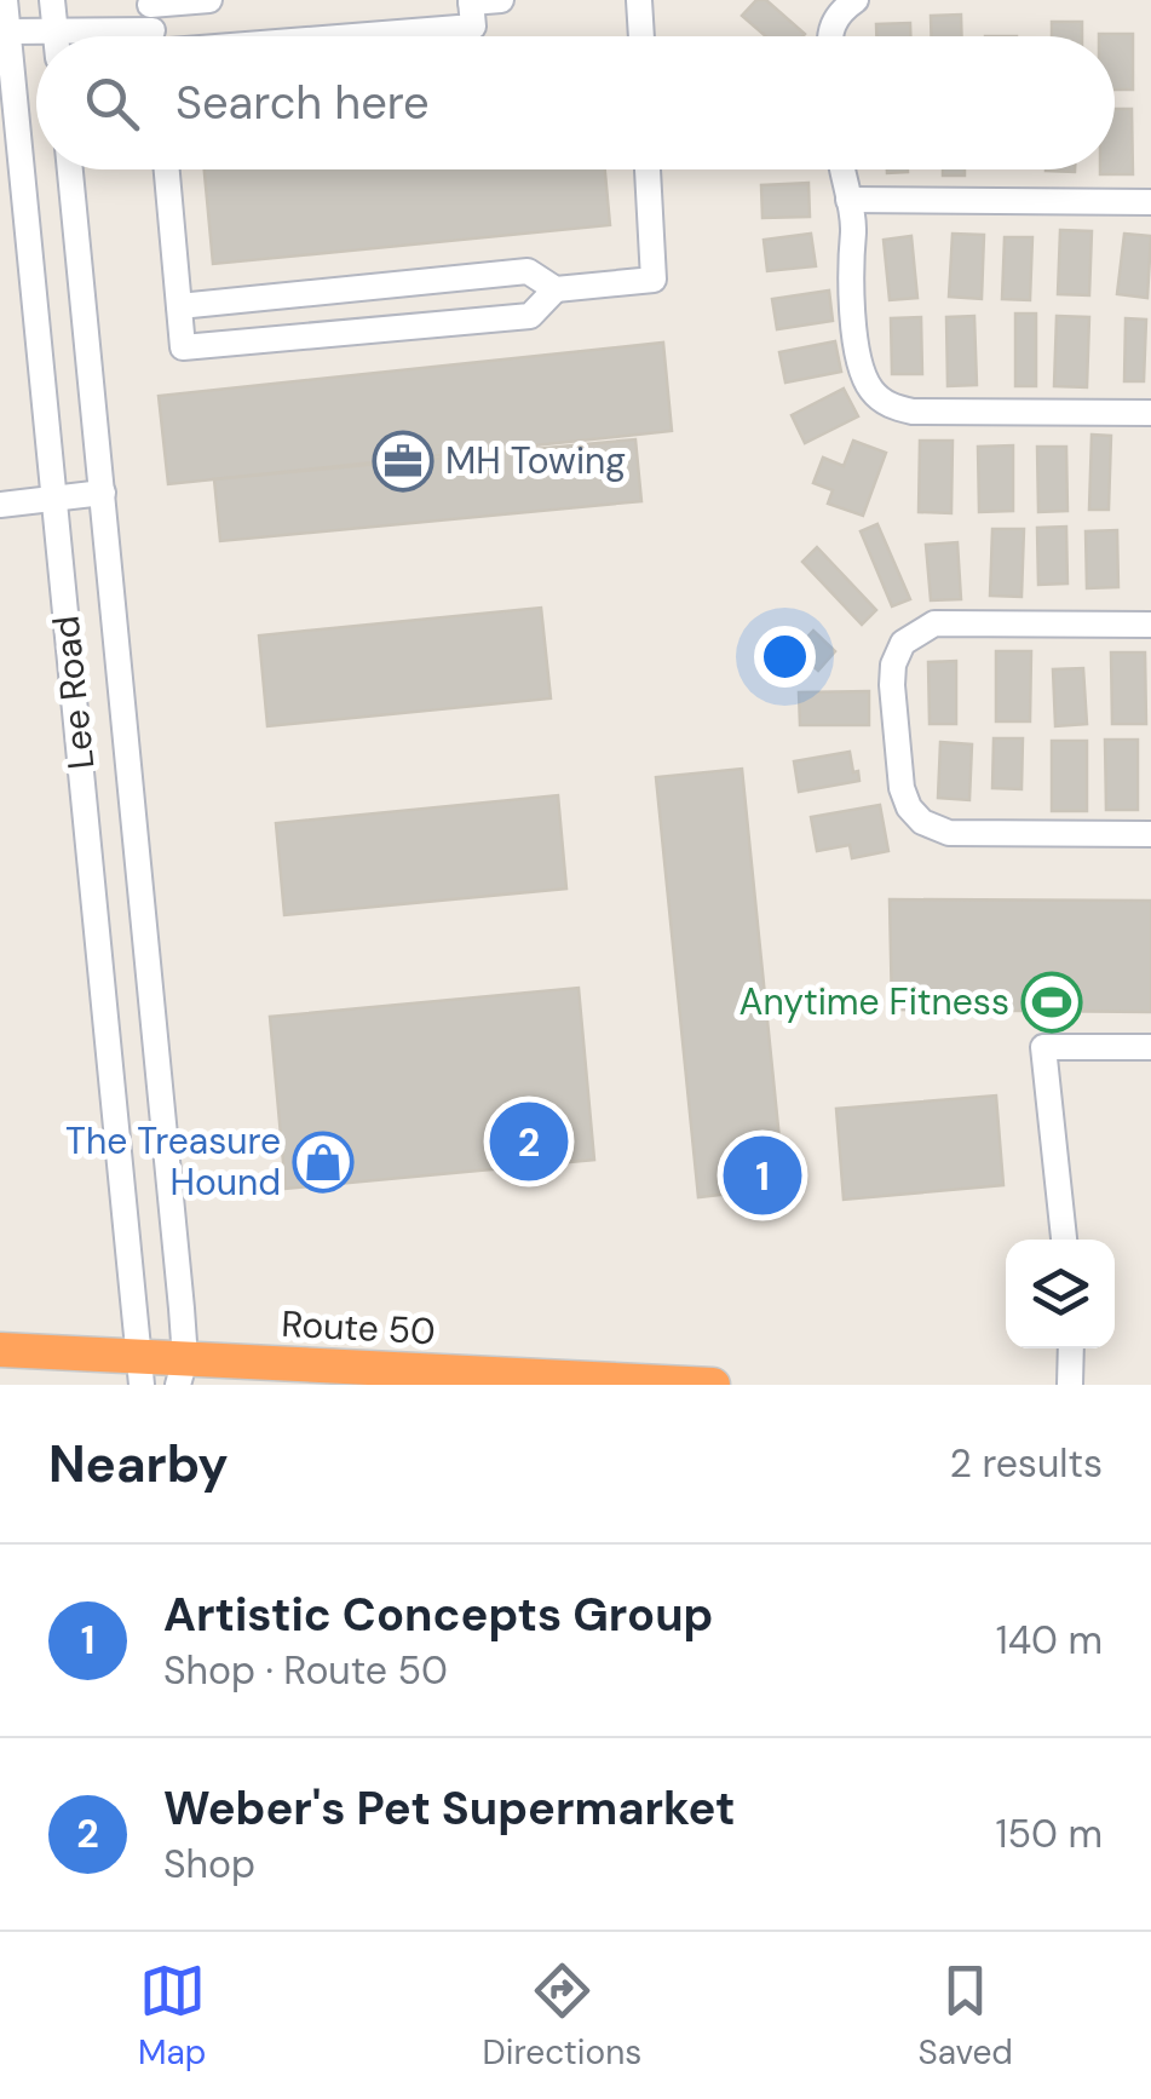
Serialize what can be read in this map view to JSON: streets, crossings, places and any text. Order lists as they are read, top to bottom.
{
  "streets": {
    "highway": ["Route 50"],
    "street": ["Lee Road"]
  },
  "crossings": [
    ["Lee Road", "Route 50"]
  ],
  "places": {
    "office": ["MH Towing"],
    "sports": ["Anytime Fitness"],
    "shop": ["The Treasure Hound"]
  },
  "page": {
    "search": "Search here",
    "pins": ["2", "1"],
    "heading": ["Nearby", "2 results"],
    "list": [
      {
        "mark": "1",
        "name": "Artistic Concepts Group",
        "note": "Shop · Route 50",
        "value": "140 m"
      },
      {
        "mark": "2",
        "name": "Weber's Pet Supermarket",
        "note": "Shop",
        "value": "150 m"
      }
    ],
    "nav": ["Map", "Directions", "Saved"]
  }
}
